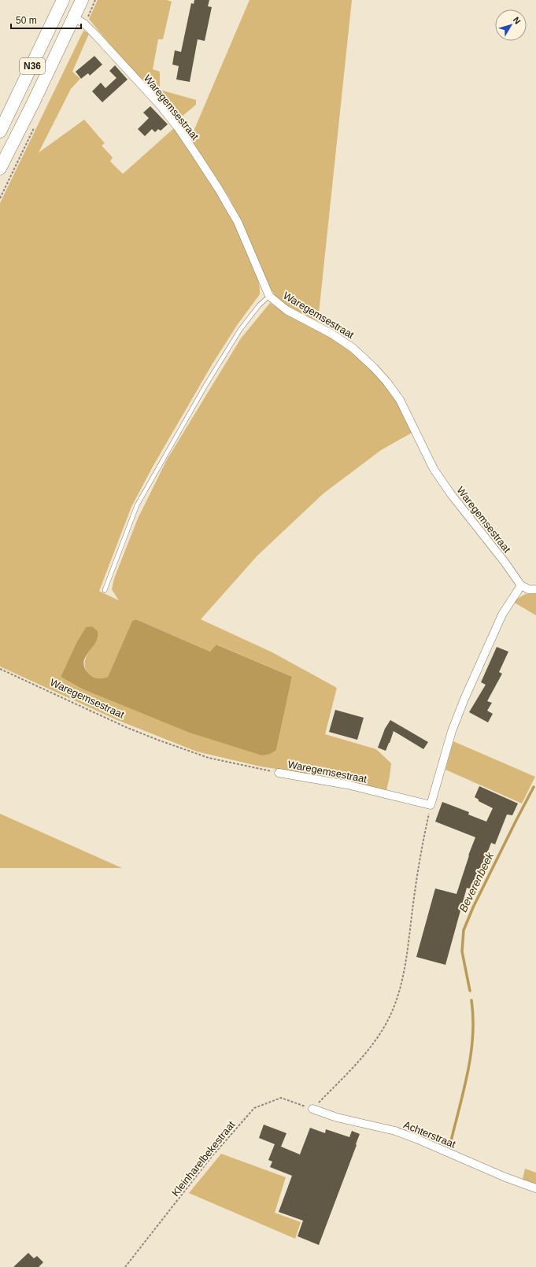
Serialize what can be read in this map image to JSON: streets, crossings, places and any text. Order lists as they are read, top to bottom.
{
  "streets": {
    "main road": ["N36"],
    "street": ["Waregemsestraat", "Achterstraat"],
    "path": ["Kleinharelbekestraat"]
  },
  "crossings": [
    ["N36", "Waregemsestraat"],
    ["Achterstraat", "Kleinharelbekestraat"]
  ],
  "water": ["Beverenbeek"],
  "scale_bar": "50 m",
  "north": "top right"
}
